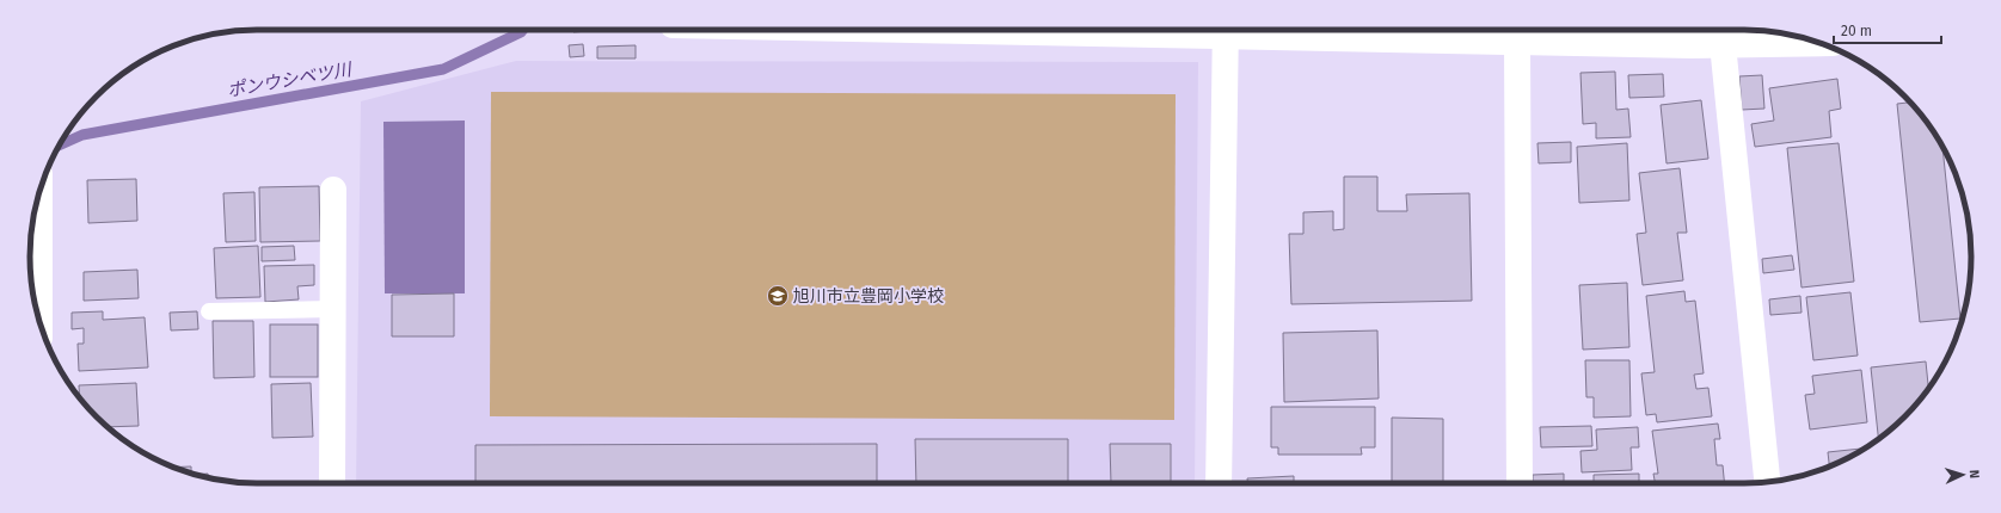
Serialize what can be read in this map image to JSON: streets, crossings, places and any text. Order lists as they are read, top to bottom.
{
  "water": ["ポンウシベツ川"],
  "places": {
    "school or university": ["旭川市立豊岡小学校"]
  },
  "scale_bar": "20 m",
  "north": "right"
}
